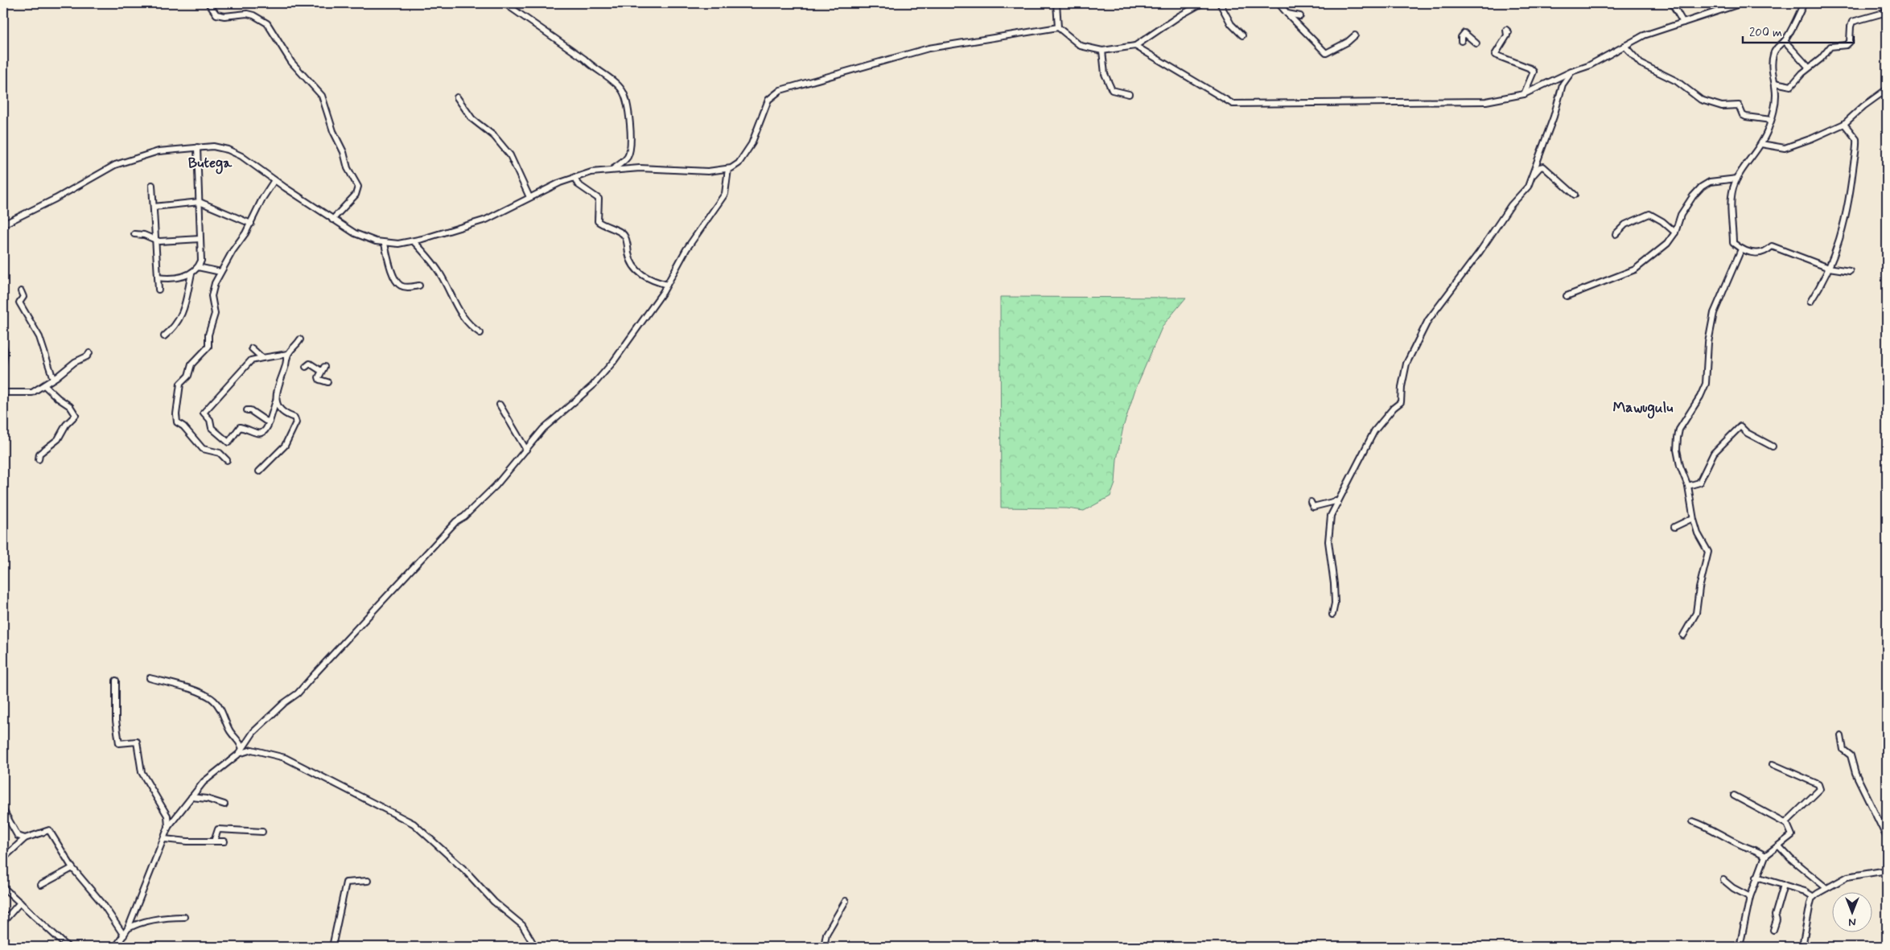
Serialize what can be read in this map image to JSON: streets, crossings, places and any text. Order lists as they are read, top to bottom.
{
  "districts": ["Butega", "Mawugulu"],
  "scale_bar": "200 m",
  "north": "bottom"
}
